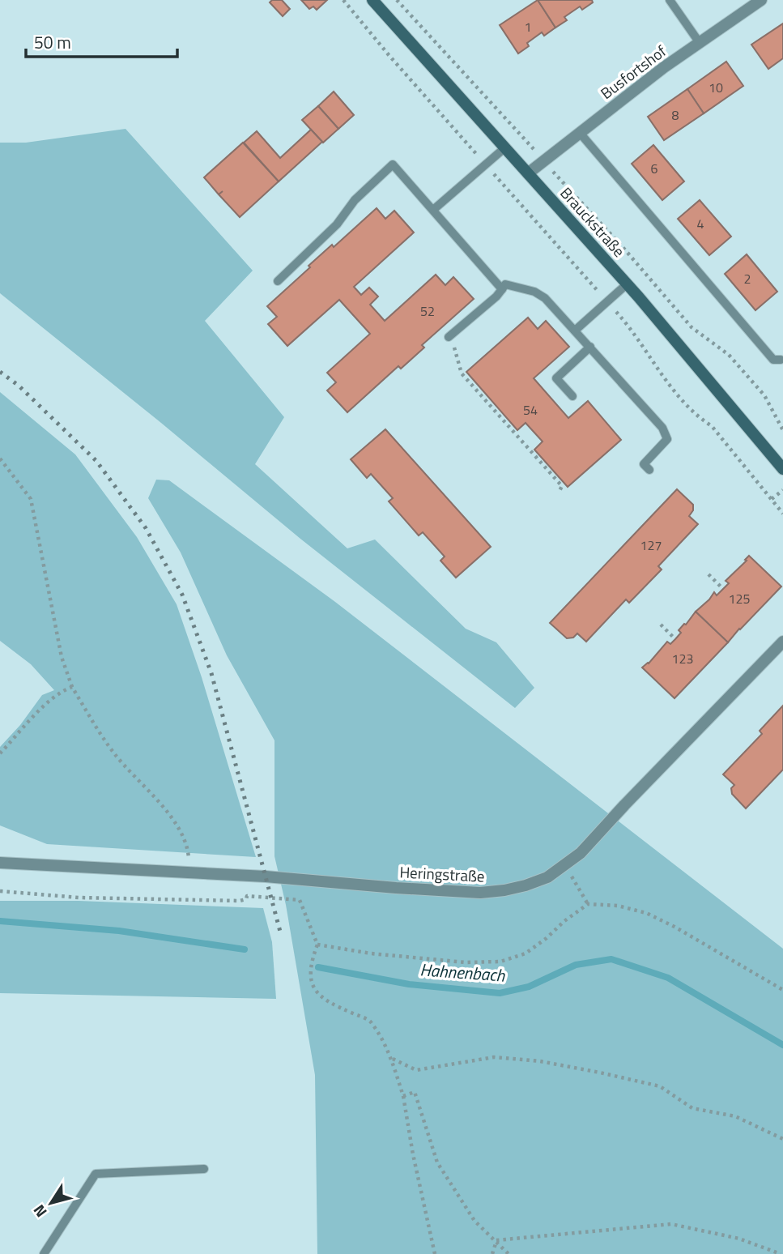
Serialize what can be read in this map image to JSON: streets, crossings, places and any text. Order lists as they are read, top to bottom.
{
  "streets": {
    "main road": ["Brauckstraße"],
    "street": ["Busfortshof", "Heringstraße"]
  },
  "crossings": [
    ["Busfortshof", "Brauckstraße"]
  ],
  "water": ["Hahnenbach"],
  "house_numbers": [
    "1",
    "10",
    "8",
    "6",
    "4",
    "2",
    "52",
    "54",
    "127",
    "125",
    "123"
  ],
  "scale_bar": "50 m",
  "north": "bottom left"
}
